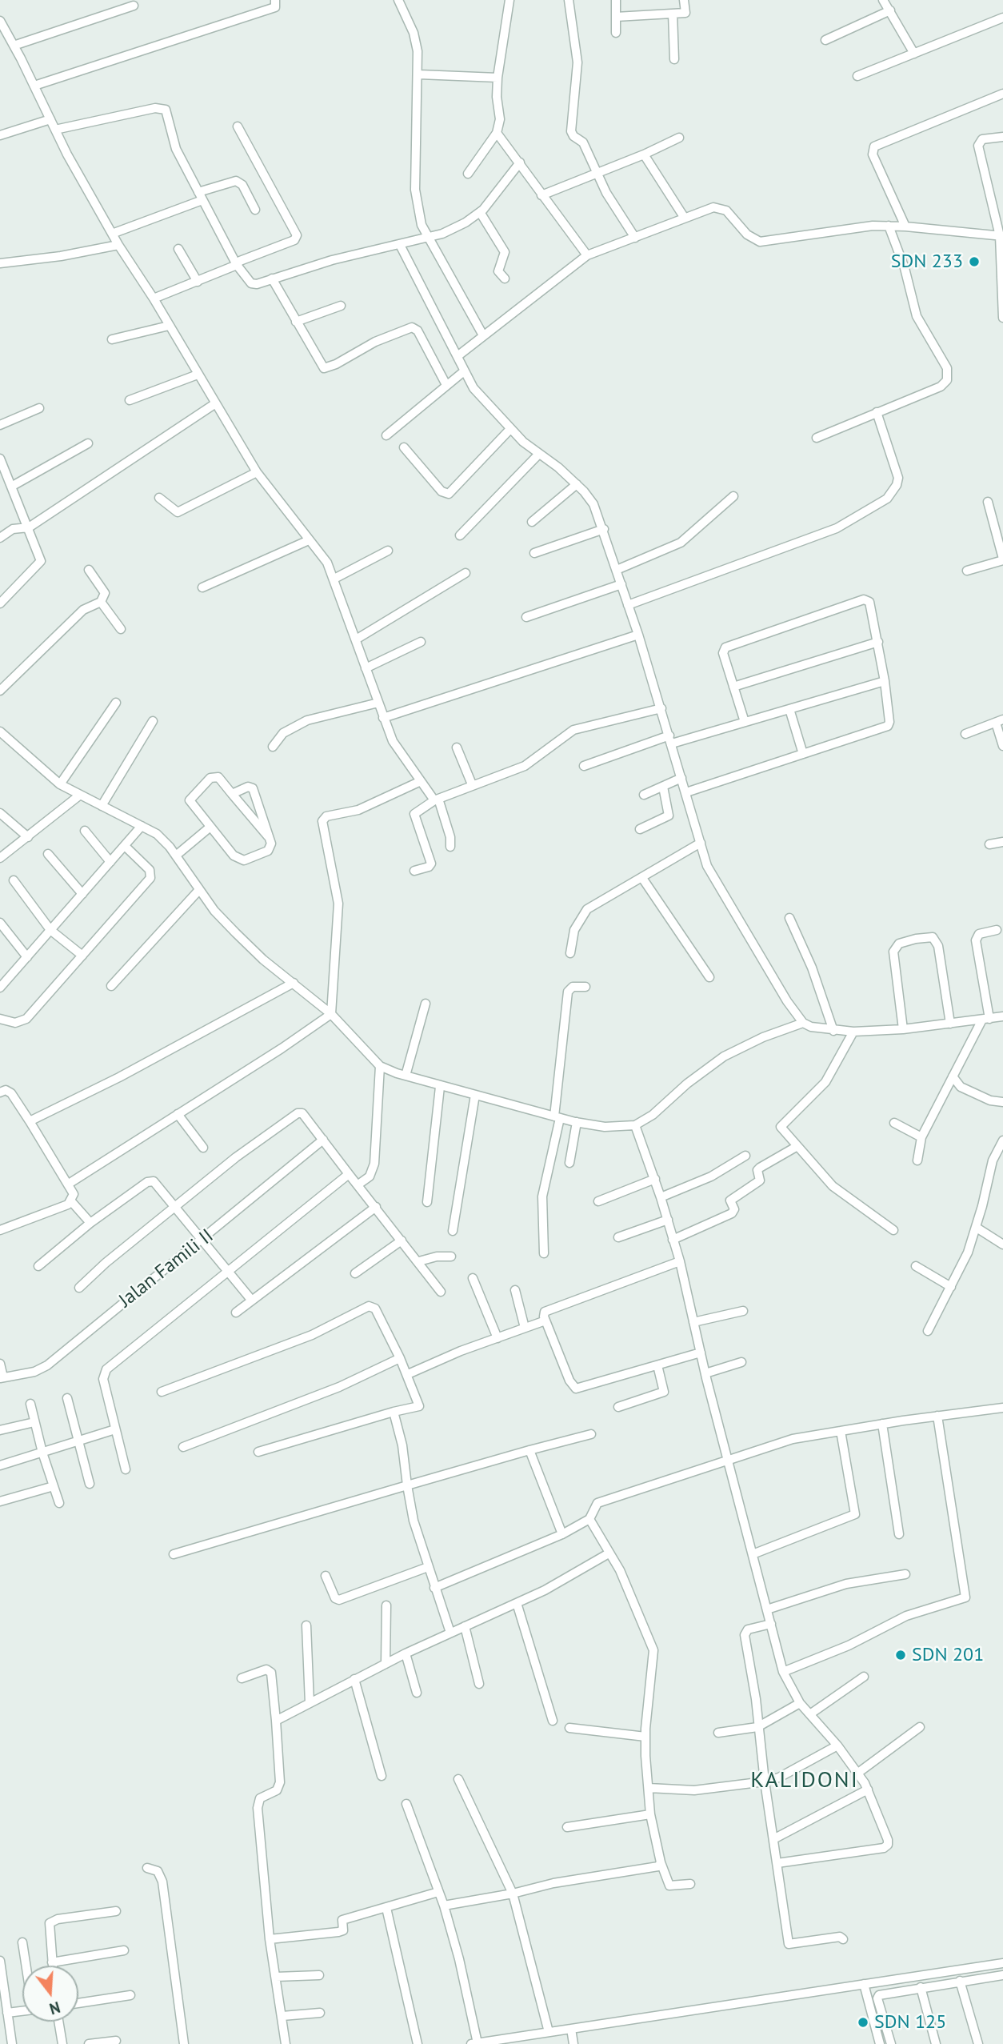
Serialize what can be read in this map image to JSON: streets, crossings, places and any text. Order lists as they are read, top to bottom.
{
  "streets": {
    "street": ["Jalan Famili II"]
  },
  "districts": ["KALIDONI"],
  "places": ["SDN 233", "SDN 201", "SDN 125"],
  "north": "bottom"
}
